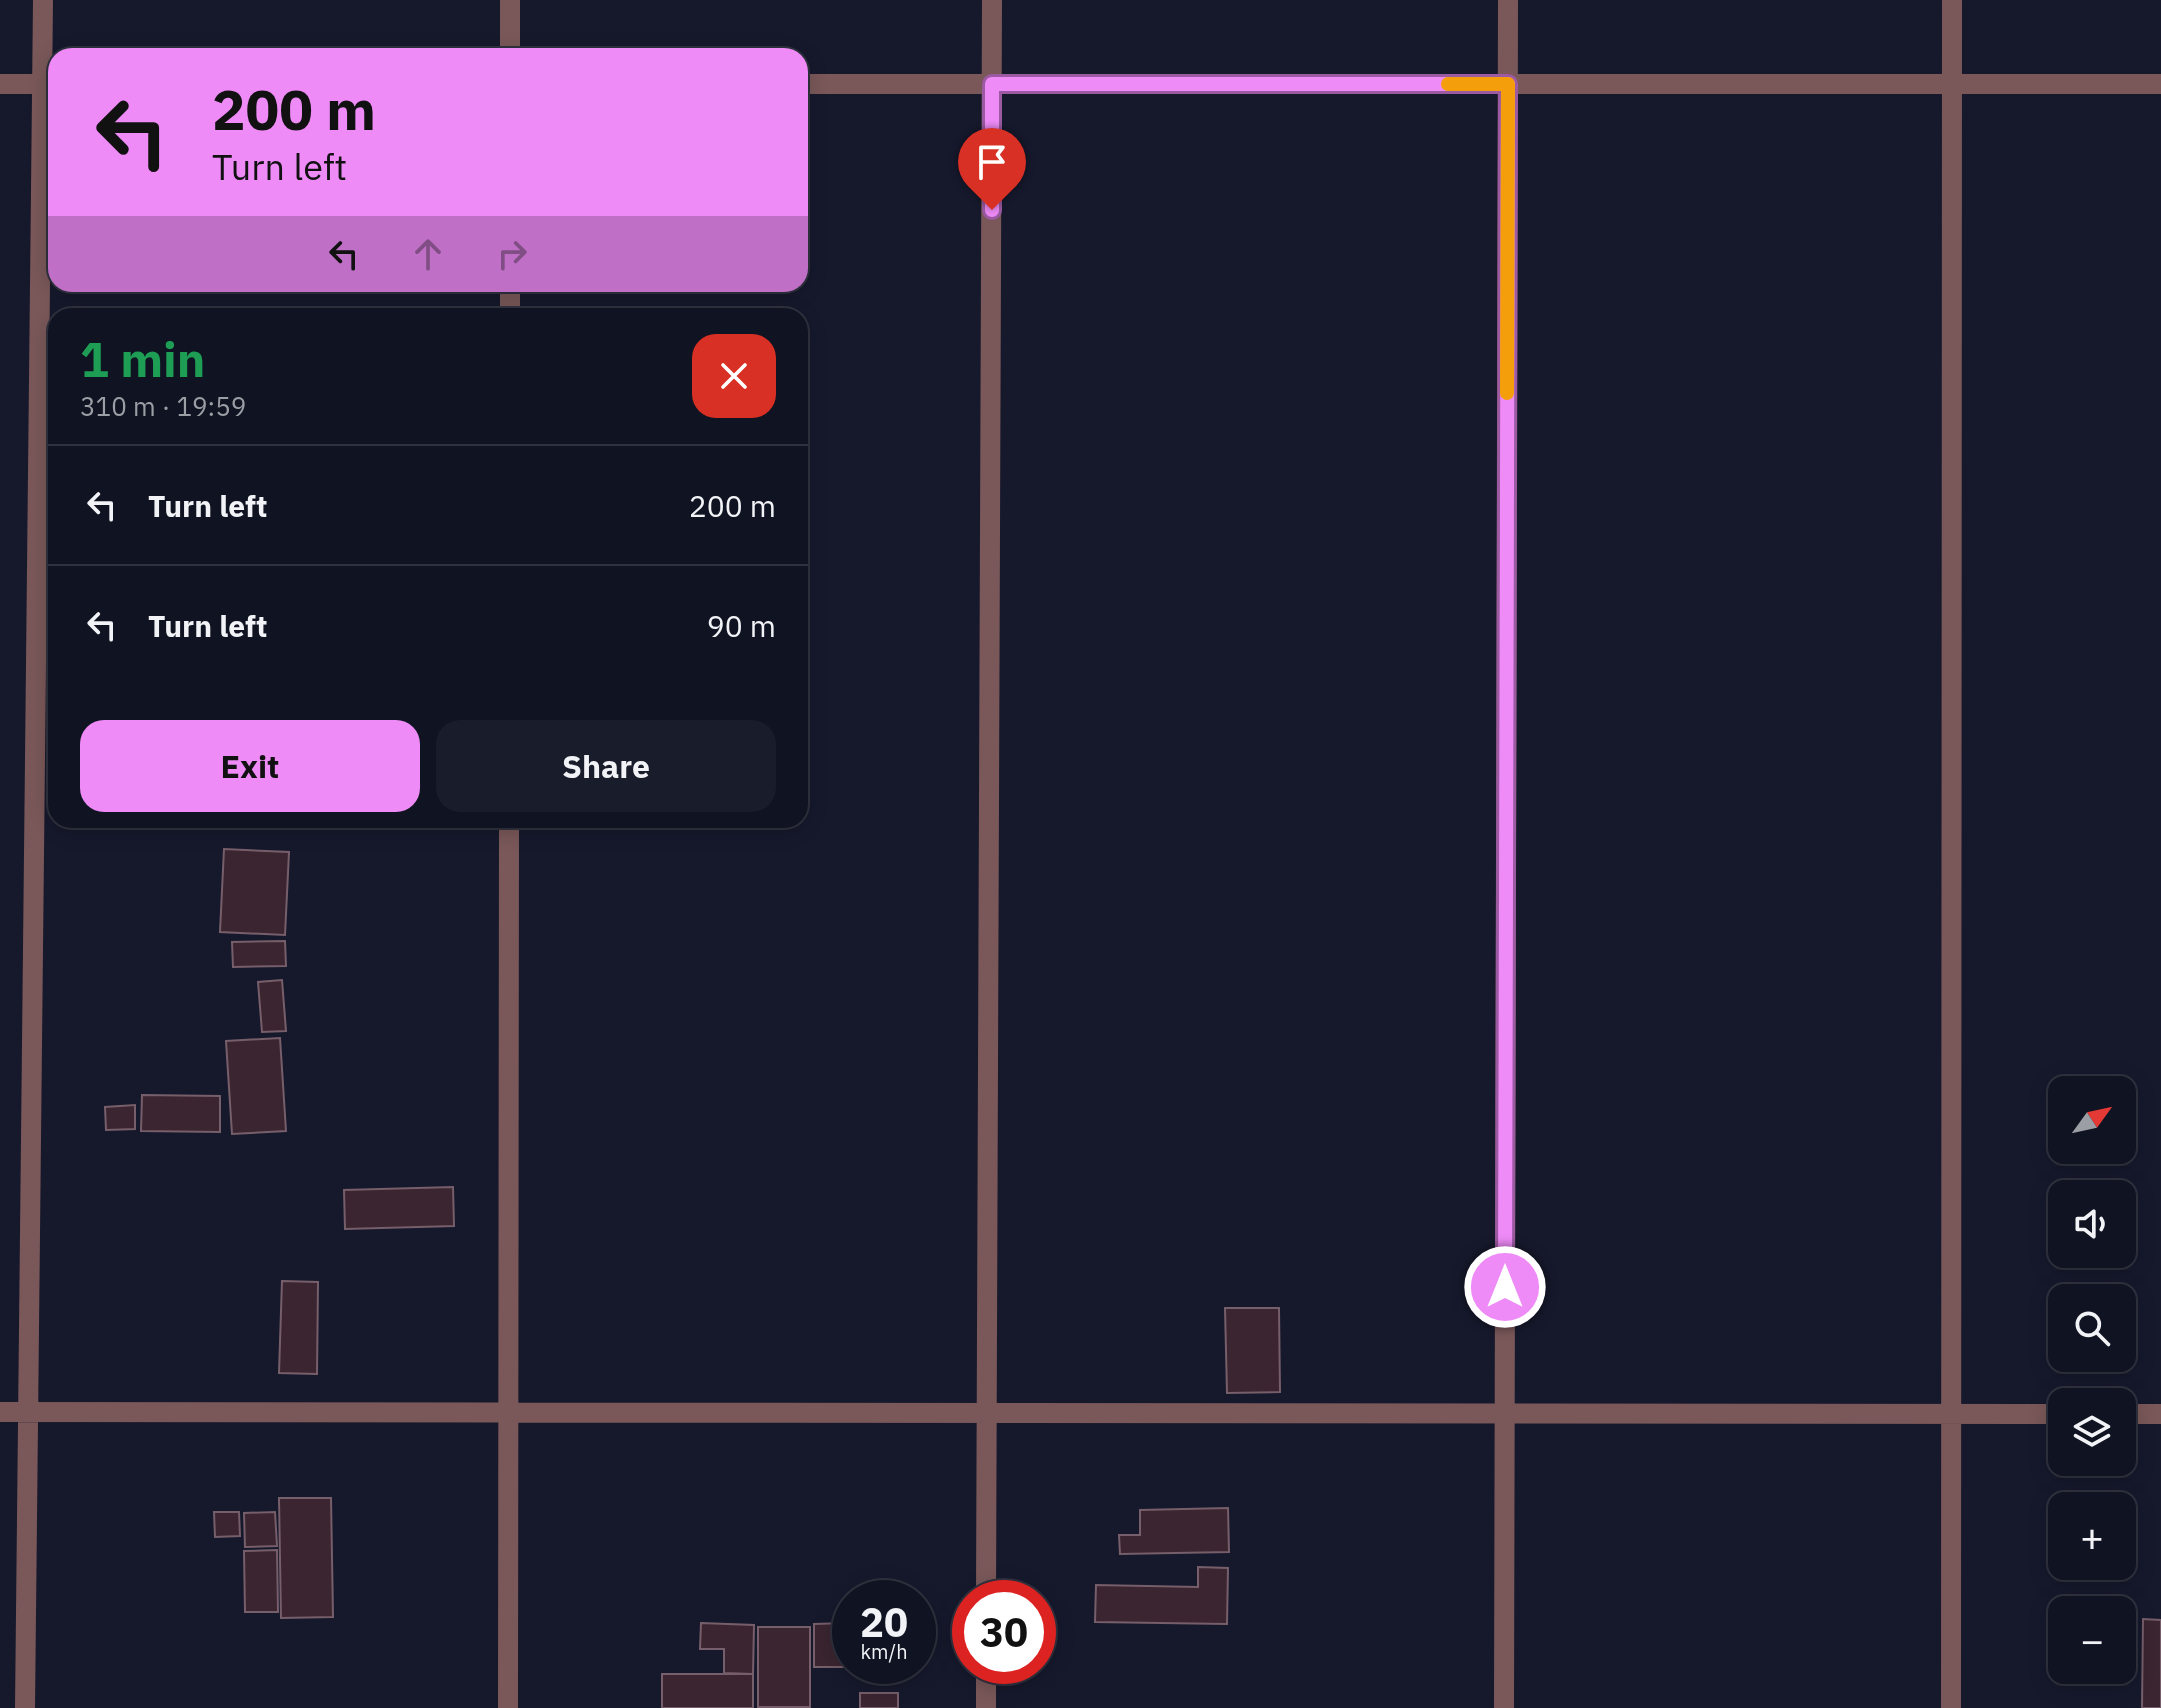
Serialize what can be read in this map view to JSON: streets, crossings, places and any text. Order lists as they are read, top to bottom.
{
  "north": "top right",
  "page": {
    "turn": ["200 m", "Turn left"],
    "heading": ["1 min", "310 m · 19:59"],
    "list": [
      {
        "name": "Turn left",
        "value": "200 m"
      },
      {
        "name": "Turn left",
        "value": "90 m"
      }
    ],
    "buttons": ["Exit", "Share"],
    "map_buttons": ["+", "−"],
    "speed": "20 km/h",
    "limit": "30"
  }
}
